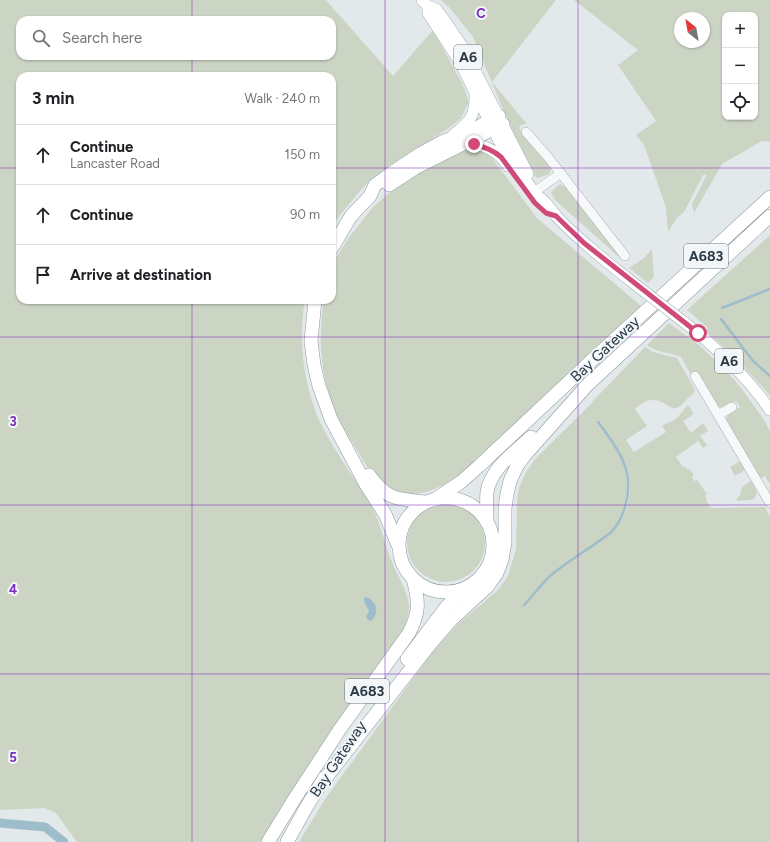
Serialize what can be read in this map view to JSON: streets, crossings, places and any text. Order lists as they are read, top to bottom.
{
  "streets": {
    "highway": ["A683", "Bay Gateway"],
    "main road": ["A6"]
  },
  "north": "top left",
  "page": {
    "map_buttons": ["+", "−"],
    "search": "Search here",
    "heading": ["3 min", "Walk · 240 m"],
    "list": [
      ["Continue", "Lancaster Road", "150 m"],
      ["Continue", "90 m"],
      "Arrive at destination"
    ]
  },
  "grid": {
    "columns": ["C"],
    "rows": ["3", "4", "5"]
  }
}
